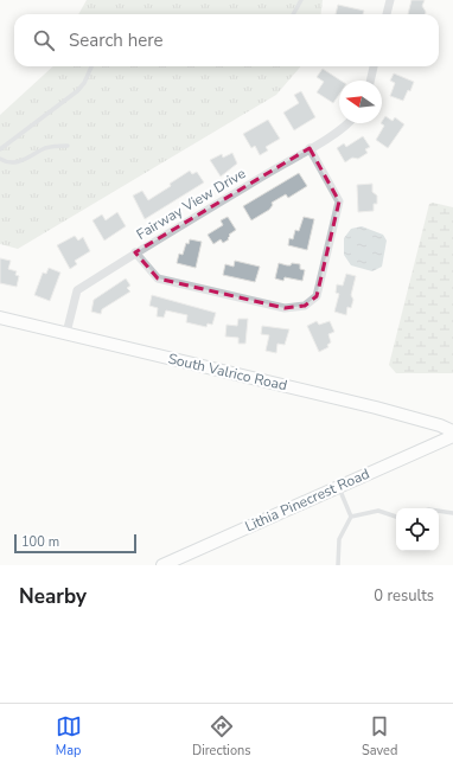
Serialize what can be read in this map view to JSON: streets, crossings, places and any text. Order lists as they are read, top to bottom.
{
  "streets": {
    "street": ["Fairway View Drive", "South Valrico Road", "Lithia Pinecrest Road"]
  },
  "crossings": [
    ["Fairway View Drive", "South Valrico Road"]
  ],
  "scale_bar": "100 m",
  "north": "left",
  "page": {
    "search": "Search here",
    "scale": "100 m",
    "heading": ["Nearby", "0 results"],
    "nav": ["Map", "Directions", "Saved"]
  }
}
